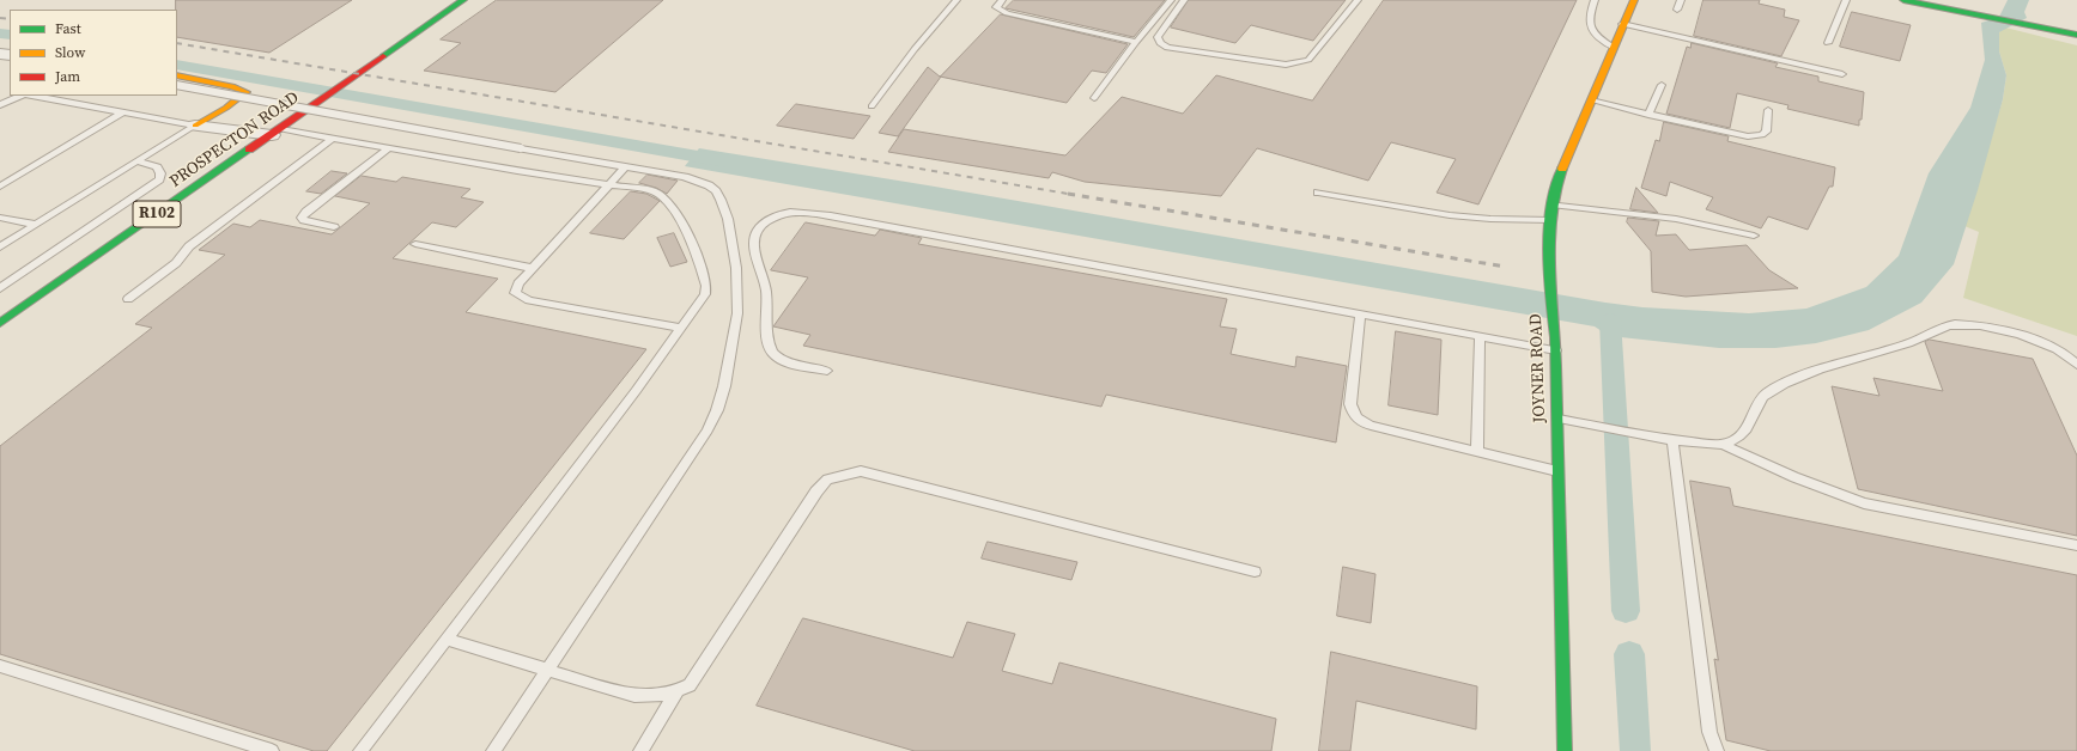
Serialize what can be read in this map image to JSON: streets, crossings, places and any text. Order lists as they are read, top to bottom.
{
  "streets": {
    "street": ["PROSPECTON ROAD", "R102", "JOYNER ROAD"]
  },
  "legend": ["Fast", "Slow", "Jam"]
}
